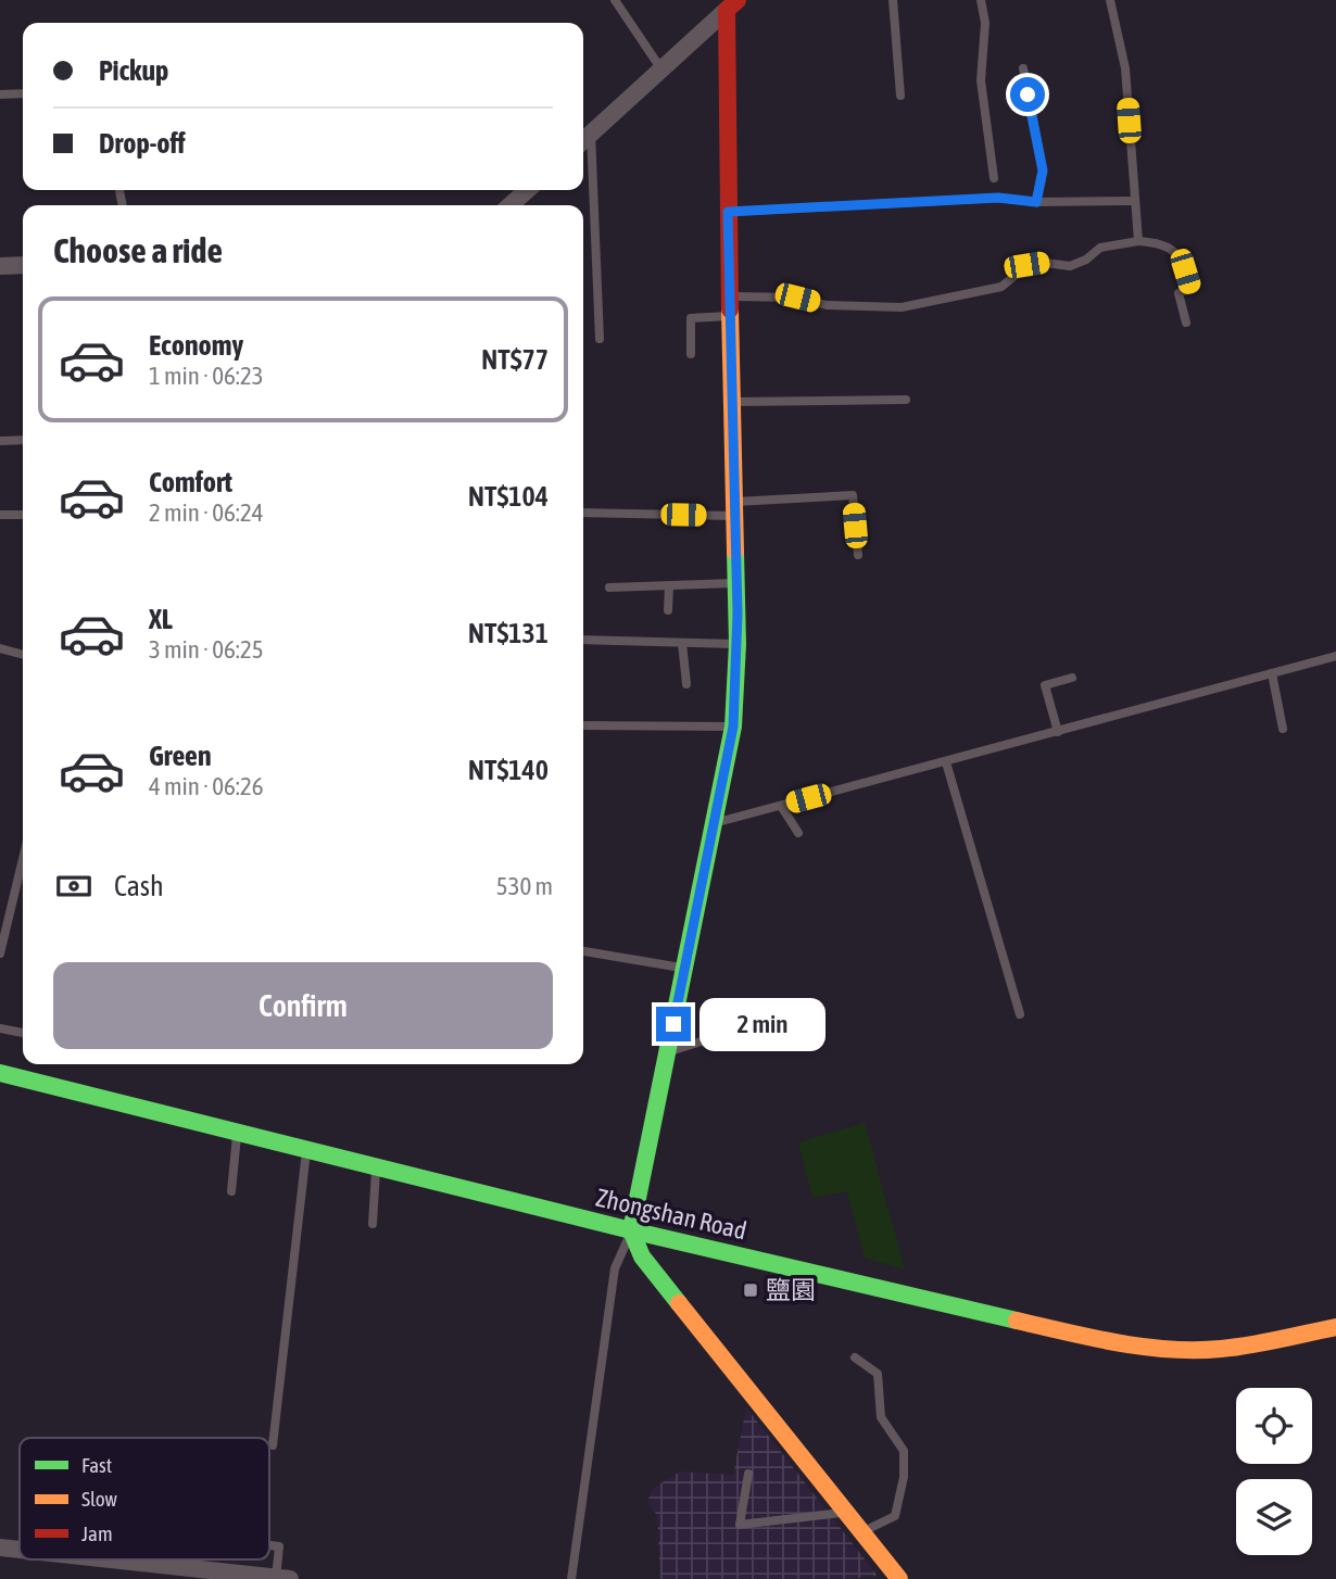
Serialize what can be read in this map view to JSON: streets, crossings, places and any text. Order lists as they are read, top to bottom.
{
  "streets": {
    "street": ["Zhongshan Road"]
  },
  "places": {
    "transit": ["鹽園"]
  },
  "legend": ["Fast", "Slow", "Jam"],
  "page": {
    "banner": ["Pickup", "Drop-off"],
    "heading": "Choose a ride",
    "list": [
      {
        "name": "Economy",
        "note": "1 min · 06:23",
        "value": "NT$77"
      },
      {
        "name": "Comfort",
        "note": "2 min · 06:24",
        "value": "NT$104"
      },
      {
        "name": "XL",
        "note": "3 min · 06:25",
        "value": "NT$131"
      },
      {
        "name": "Green",
        "note": "4 min · 06:26",
        "value": "NT$140"
      }
    ],
    "pay": ["Cash", "530 m"],
    "buttons": "Confirm",
    "bubble": "2 min"
  }
}
